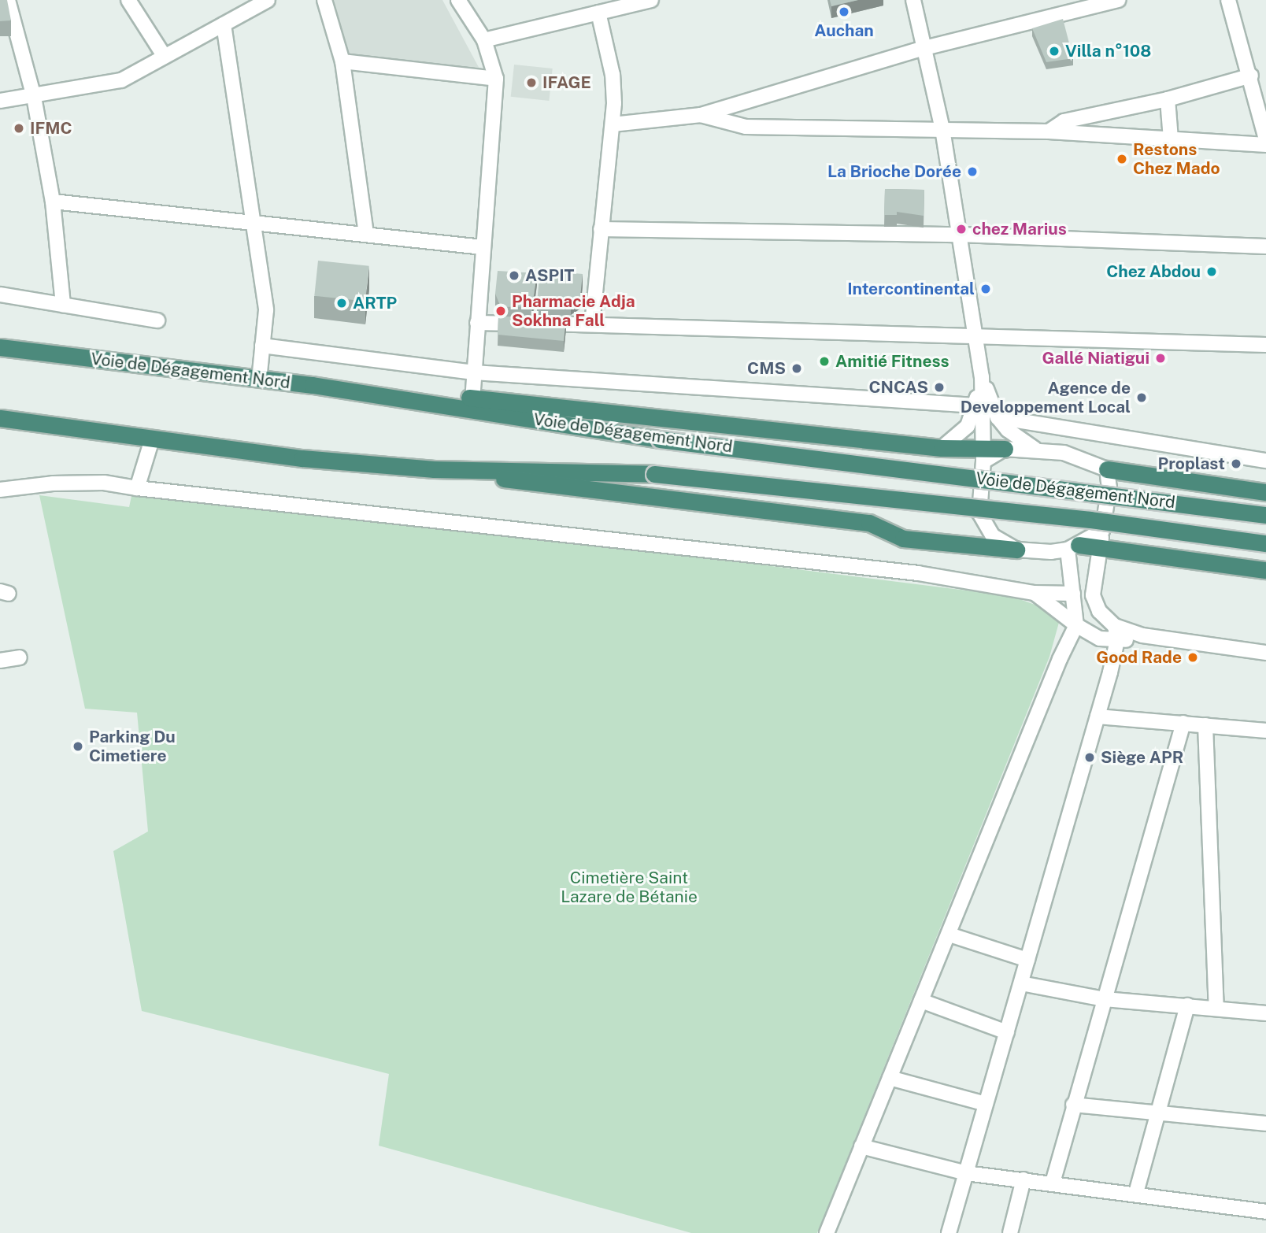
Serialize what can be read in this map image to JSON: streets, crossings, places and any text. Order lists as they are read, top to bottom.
{
  "streets": {
    "highway": ["Voie de Dégagement Nord"]
  },
  "parks": ["Cimetière Saint Lazare de Bétanie"],
  "places": [
    "Auchan",
    "Villa n°108",
    "IFAGE",
    "IFMC",
    "Restons Chez Mado",
    "La Brioche Dorée",
    "chez Marius",
    "Chez Abdou",
    "ASPIT",
    "Intercontinental",
    "ARTP",
    "Pharmacie Adja Sokhna Fall",
    "Gallé Niatigui",
    "Amitié Fitness",
    "CMS",
    "CNCAS",
    "Agence de Developpement Local",
    "Proplast",
    "Good Rade",
    "Parking Du Cimetiere",
    "Siège APR"
  ]
}
